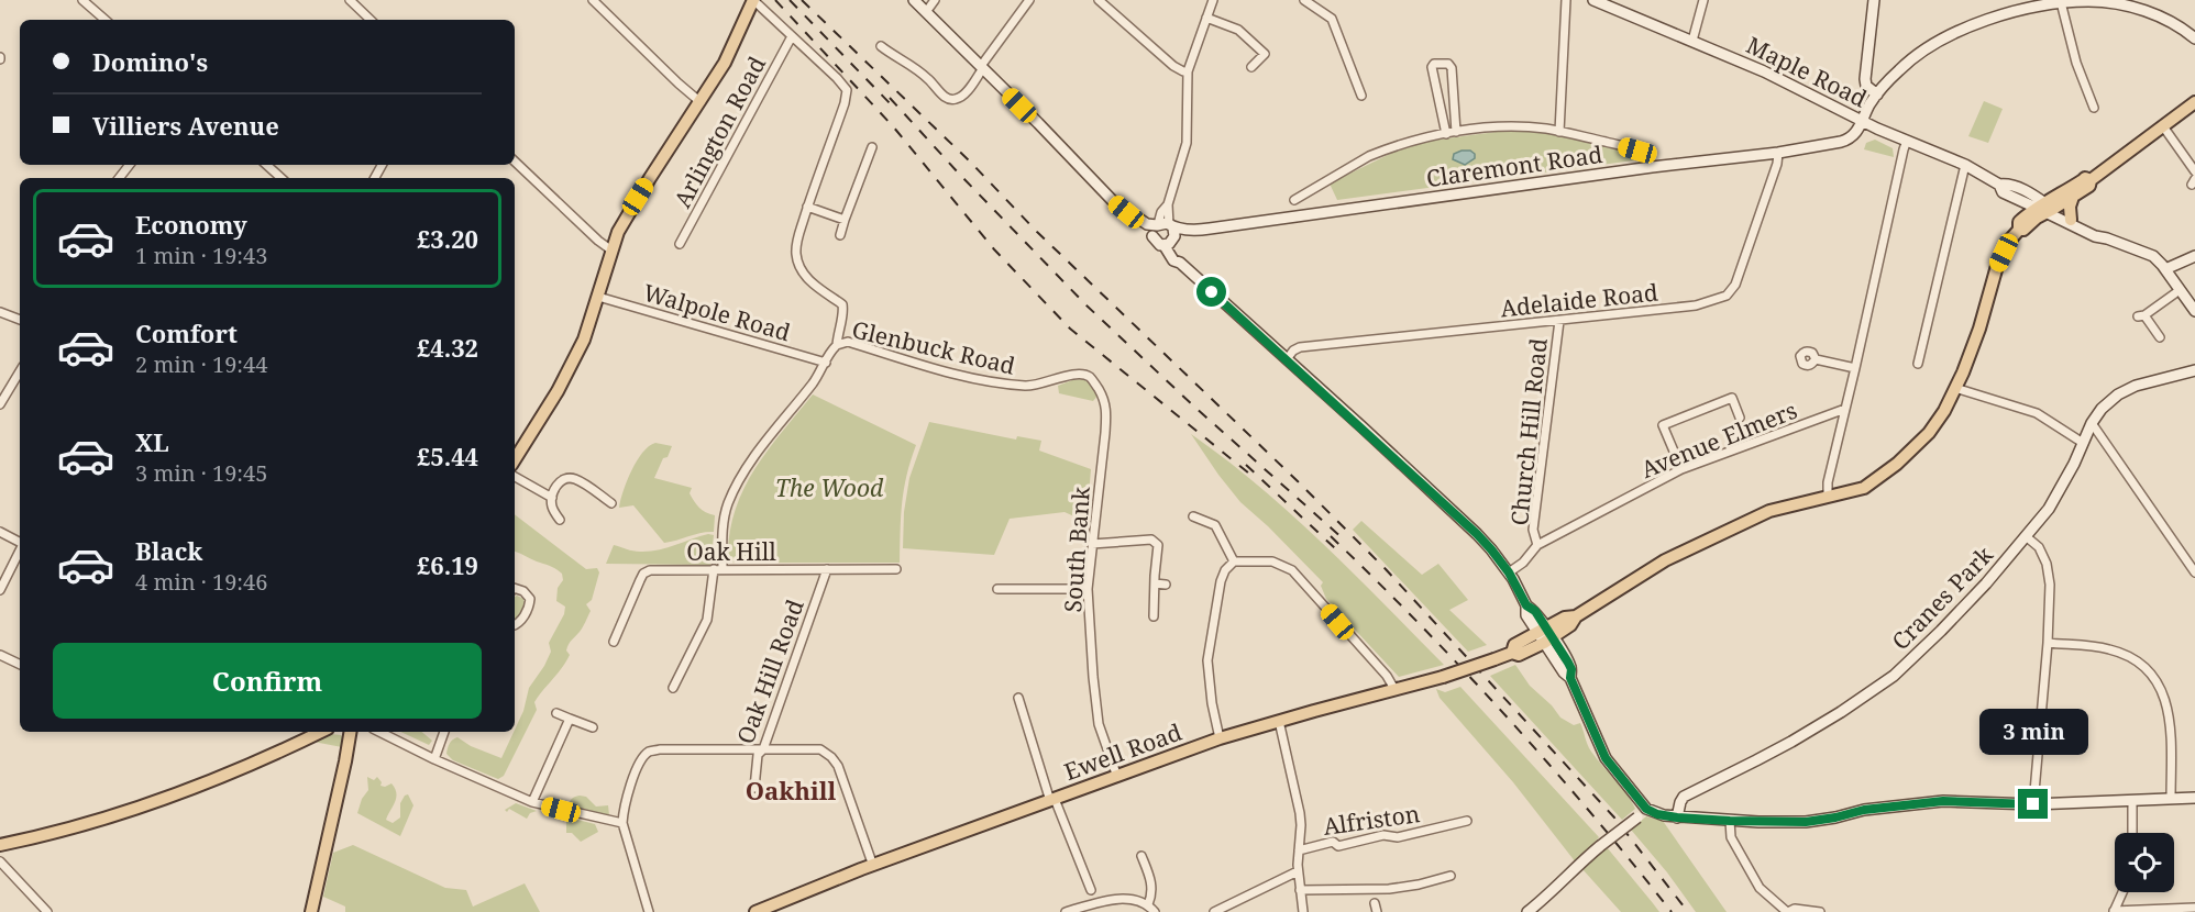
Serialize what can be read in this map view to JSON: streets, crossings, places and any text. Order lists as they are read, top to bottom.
{
  "streets": {
    "main road": ["Ewell Road"],
    "street": [
      "Maple Road",
      "Arlington Road",
      "Claremont Road",
      "Adelaide Road",
      "Walpole Road",
      "Glenbuck Road",
      "Church Hill Road",
      "Avenue Elmers",
      "South Bank",
      "Oak Hill",
      "Cranes Park",
      "Oak Hill Road",
      "Alfriston"
    ]
  },
  "crossings": [
    ["Maple Road", "Claremont Road"],
    ["Maple Road", "Ewell Road"],
    ["Arlington Road", "Glenbuck Road"],
    ["Claremont Road", "Adelaide Road"],
    ["Adelaide Road", "Church Hill Road"],
    ["Glenbuck Road", "South Bank"],
    ["Church Hill Road", "Avenue Elmers"],
    ["South Bank", "Ewell Road"],
    ["Oak Hill", "Oak Hill Road"]
  ],
  "districts": ["Oakhill"],
  "parks": ["The Wood"],
  "page": {
    "banner": ["Domino's", "Villiers Avenue"],
    "list": [
      {
        "name": "Economy",
        "note": "1 min · 19:43",
        "value": "£3.20"
      },
      {
        "name": "Comfort",
        "note": "2 min · 19:44",
        "value": "£4.32"
      },
      {
        "name": "XL",
        "note": "3 min · 19:45",
        "value": "£5.44"
      },
      {
        "name": "Black",
        "note": "4 min · 19:46",
        "value": "£6.19"
      }
    ],
    "buttons": "Confirm",
    "bubble": "3 min"
  }
}
